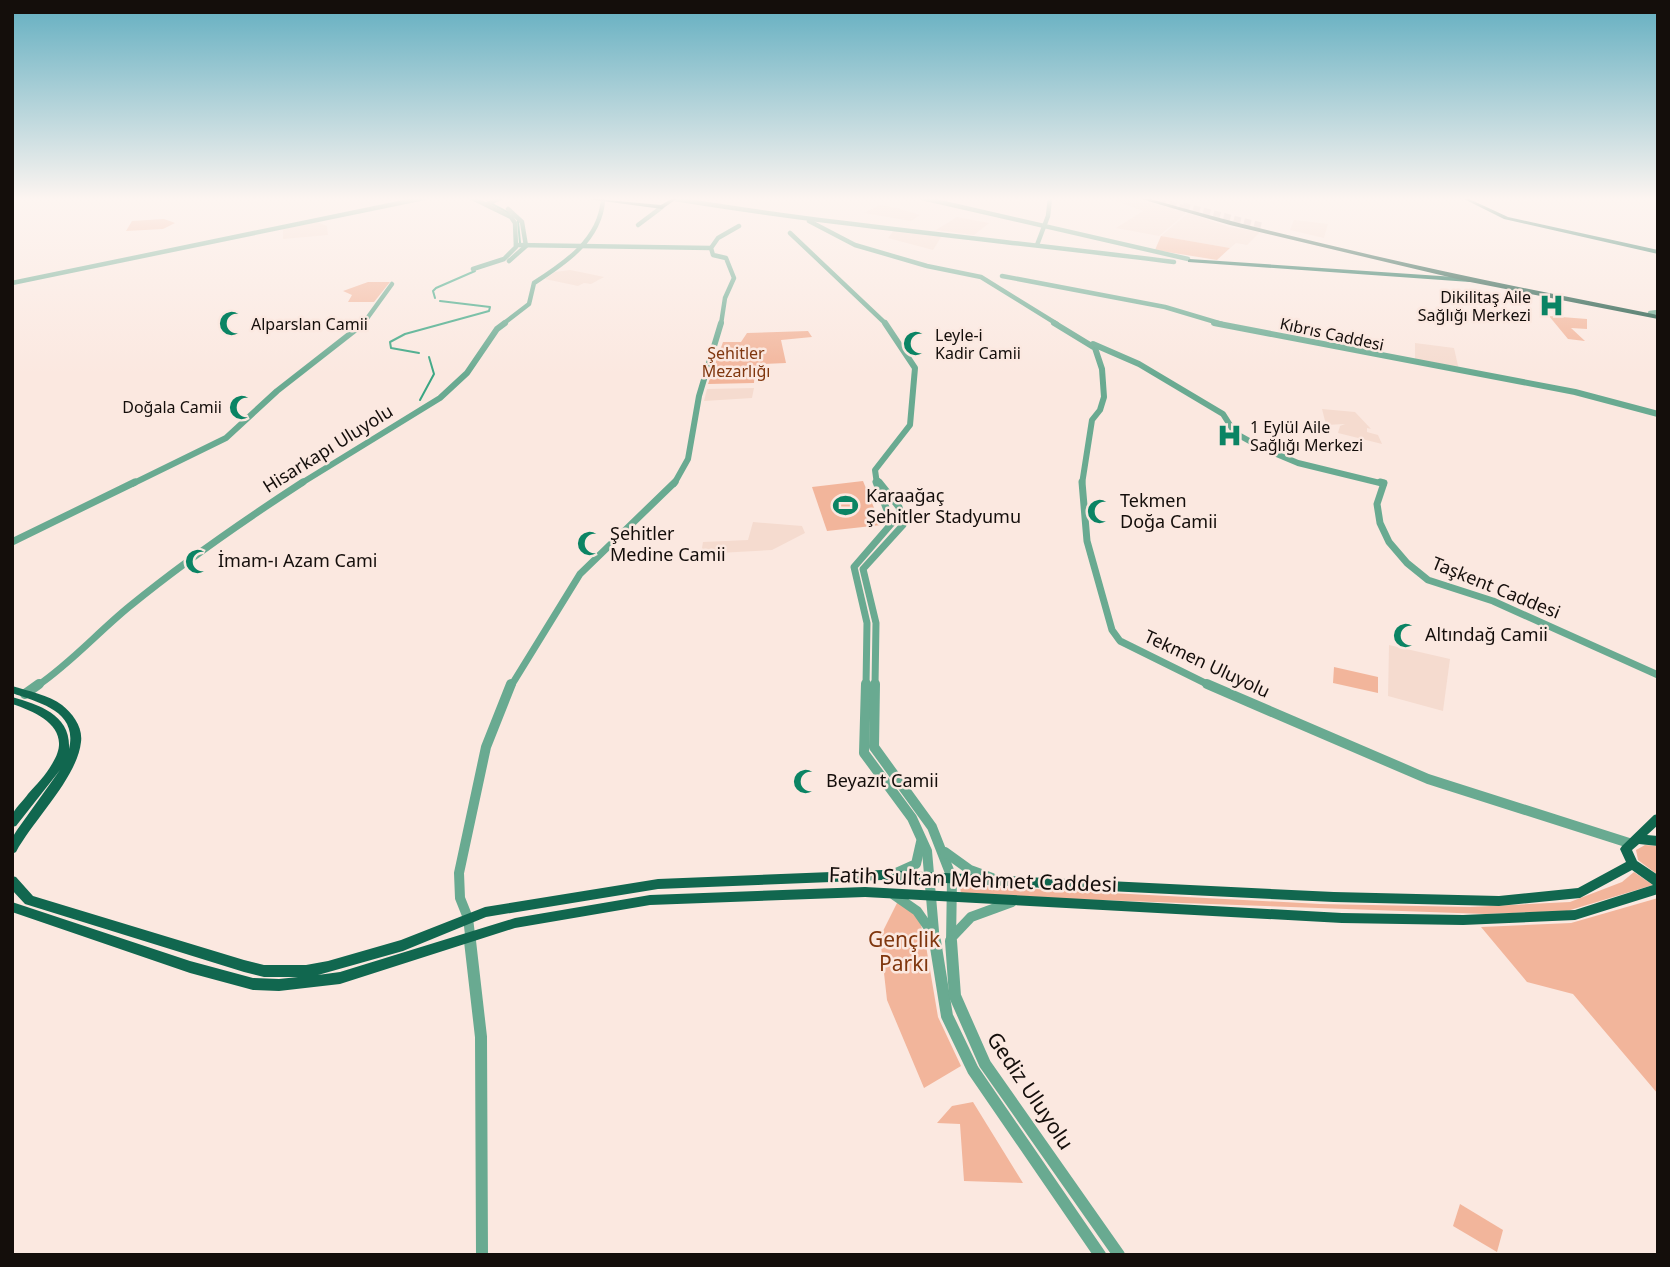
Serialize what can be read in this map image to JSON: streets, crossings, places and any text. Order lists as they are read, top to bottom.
{
  "streets": {
    "main road": ["Fatih Sultan Mehmet Caddesi"],
    "street": [
      "Kıbrıs Caddesi",
      "Hisarkapı Uluyolu",
      "Taşkent Caddesi",
      "Tekmen Uluyolu",
      "Gediz Uluyolu"
    ]
  },
  "crossings": [
    ["Taşkent Caddesi", "Tekmen Uluyolu"],
    ["Fatih Sultan Mehmet Caddesi", "Gediz Uluyolu"]
  ],
  "parks": ["Şehitler Mezarlığı", "Gençlik Parkı"],
  "places": {
    "hospital": ["Dikilitaş Aile Sağlığı Merkezi", "1 Eylül Aile Sağlığı Merkezi"],
    "mosque": [
      "Alparslan Camii",
      "Leyle-i Kadir Camii",
      "Doğala Camii",
      "Tekmen Doğa Camii",
      "Şehitler Medine Camii",
      "İmam-ı Azam Cami",
      "Altındağ Camii",
      "Beyazıt Camii"
    ],
    "sports": ["Karaağaç Şehitler Stadyumu"]
  }
}
